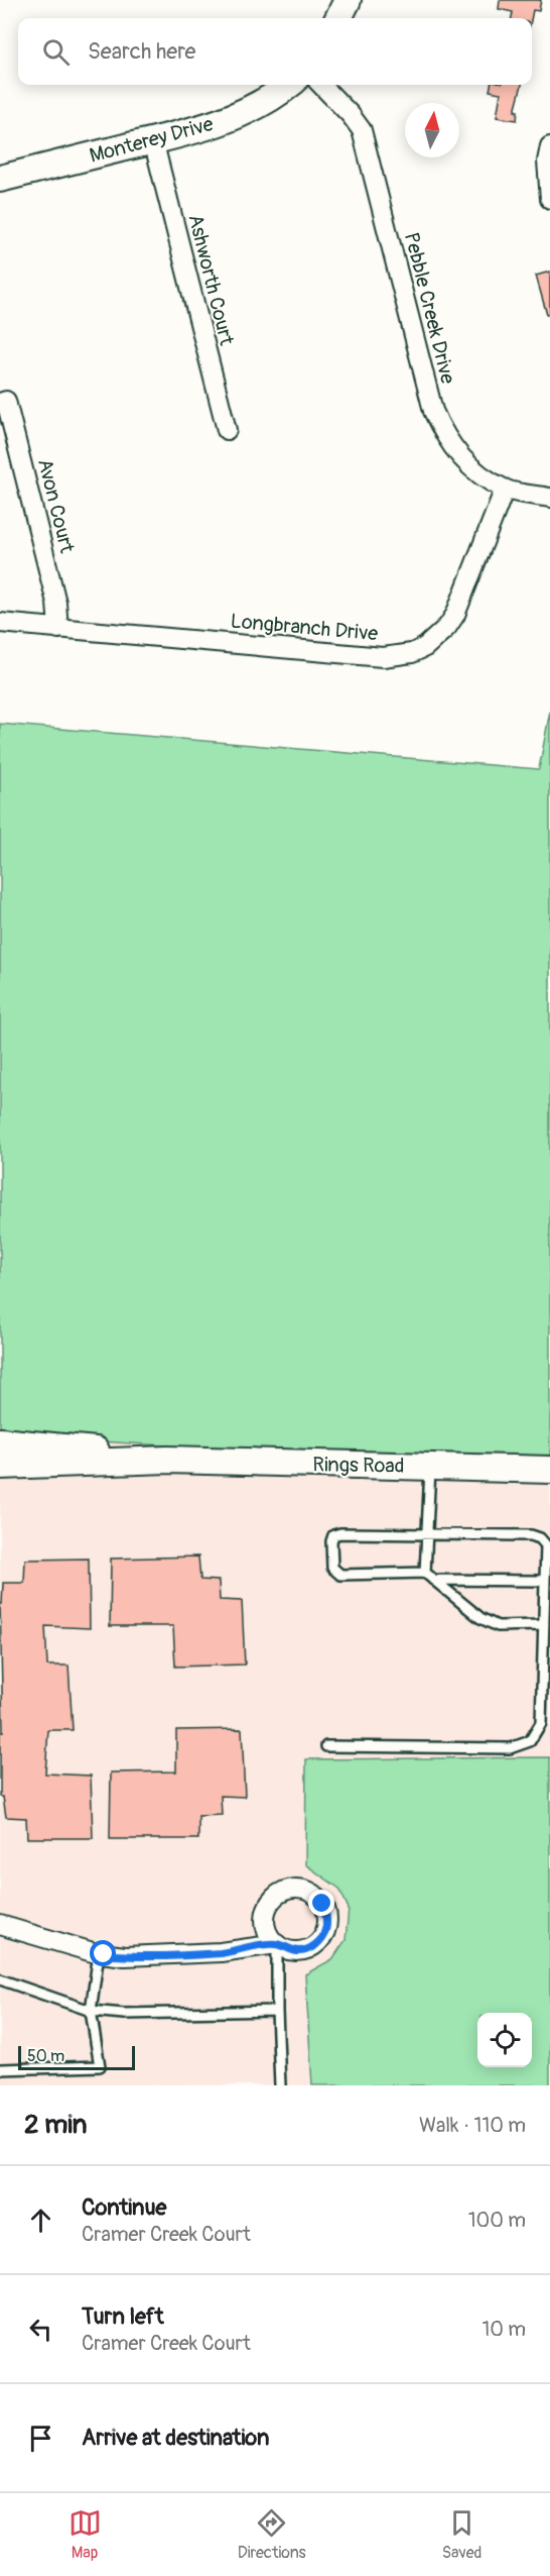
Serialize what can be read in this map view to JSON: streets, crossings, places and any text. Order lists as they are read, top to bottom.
{
  "streets": {
    "main road": ["Monterey Drive", "Rings Road"],
    "street": [
      "Ashworth Court",
      "Pebble Creek Drive",
      "Avon Court",
      "Longbranch Drive"
    ]
  },
  "crossings": [
    ["Monterey Drive", "Ashworth Court"],
    ["Pebble Creek Drive", "Longbranch Drive"],
    ["Avon Court", "Longbranch Drive"]
  ],
  "scale_bar": "50 m",
  "north": "top",
  "page": {
    "search": "Search here",
    "scale": "50 m",
    "heading": ["2 min", "Walk · 110 m"],
    "list": [
      ["Continue", "Cramer Creek Court", "100 m"],
      ["Turn left", "Cramer Creek Court", "10 m"],
      "Arrive at destination"
    ],
    "nav": ["Map", "Directions", "Saved"]
  }
}
